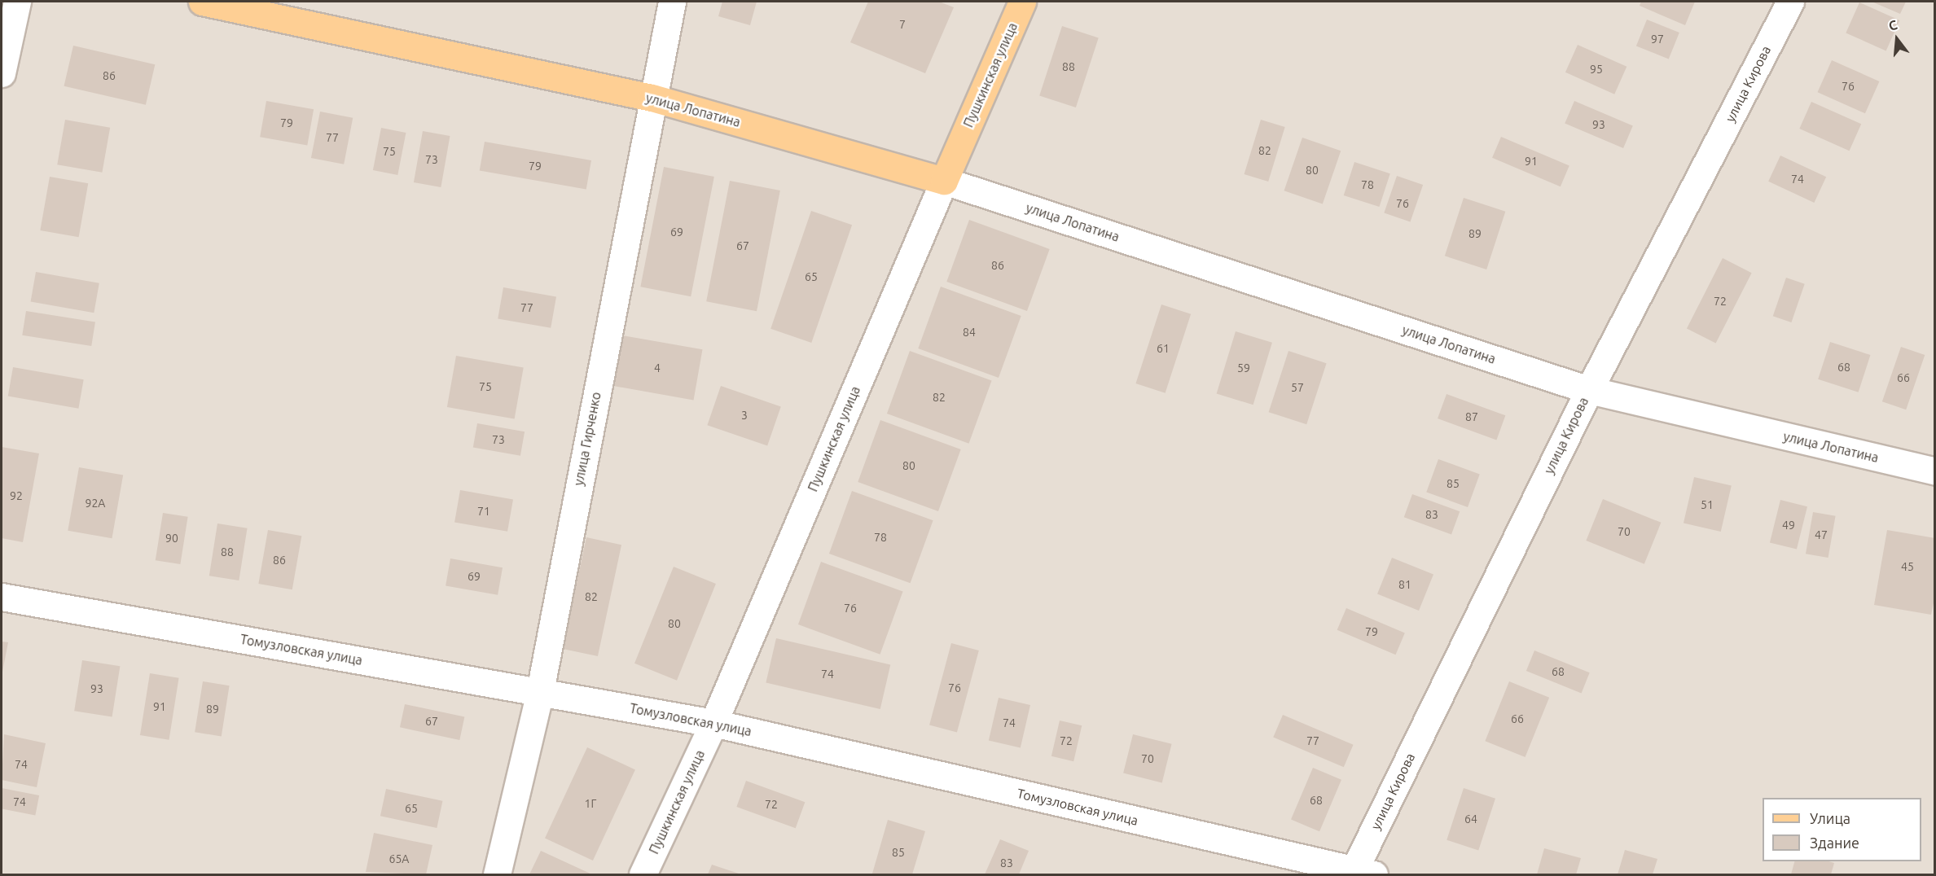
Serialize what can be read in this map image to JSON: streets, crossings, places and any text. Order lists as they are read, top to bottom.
{
  "streets": {
    "main road": ["Пушкинская улица", "улица Лопатина"],
    "street": ["улица Кирова", "улица Гирченко", "Томузловская улица"]
  },
  "crossings": [
    ["Пушкинская улица", "улица Лопатина"],
    ["Пушкинская улица", "Томузловская улица"],
    ["улица Кирова", "улица Лопатина"],
    ["улица Кирова", "Томузловская улица"],
    ["улица Лопатина", "улица Гирченко"],
    ["улица Гирченко", "Томузловская улица"]
  ],
  "house_numbers": [
    "7",
    "97",
    "88",
    "95",
    "86",
    "76",
    "79",
    "93",
    "77",
    "82",
    "75",
    "73",
    "91",
    "79",
    "80",
    "74",
    "78",
    "76",
    "69",
    "89",
    "67",
    "86",
    "65",
    "72",
    "77",
    "84",
    "61",
    "68",
    "4",
    "59",
    "66",
    "75",
    "57",
    "82",
    "3",
    "87",
    "73",
    "80",
    "85",
    "92",
    "92А",
    "51",
    "71",
    "83",
    "49",
    "70",
    "47",
    "78",
    "90",
    "88",
    "86",
    "45",
    "69",
    "81",
    "82",
    "76",
    "80",
    "79",
    "68",
    "74",
    "76",
    "93",
    "91",
    "89",
    "66",
    "67",
    "74",
    "72",
    "77",
    "70",
    "74",
    "68",
    "74",
    "1Г",
    "72",
    "65",
    "64",
    "85",
    "65А",
    "83"
  ],
  "legend": ["Улица", "Здание"],
  "north": "top"
}
